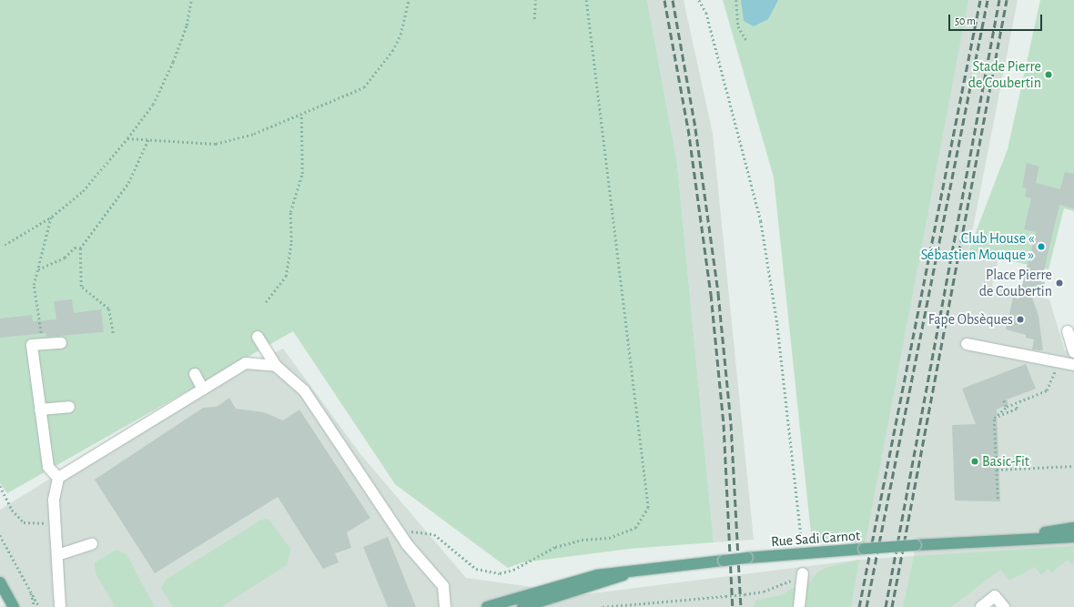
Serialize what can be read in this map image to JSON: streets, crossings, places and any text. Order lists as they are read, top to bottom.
{
  "streets": {
    "main road": ["Rue Sadi Carnot"]
  },
  "places": [
    "Stade Pierre de Coubertin",
    "Club House « Sébastien Mouque »",
    "Place Pierre de Coubertin",
    "Fape Obsèques",
    "Basic-Fit"
  ],
  "scale_bar": "50 m"
}
